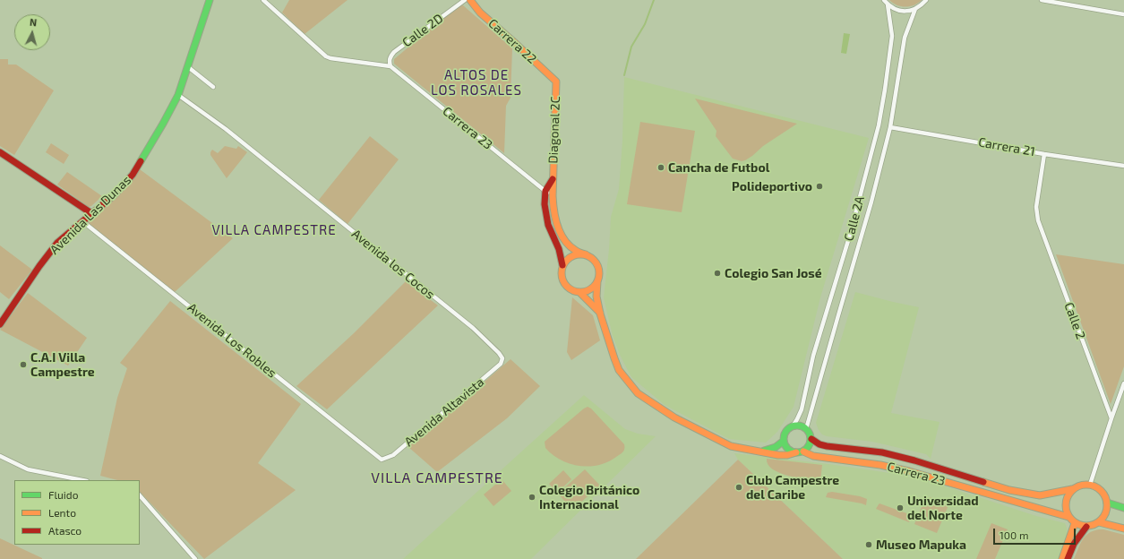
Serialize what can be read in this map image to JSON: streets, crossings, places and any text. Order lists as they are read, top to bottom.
{
  "streets": {
    "street": [
      "Calle 2D",
      "Carrera 22",
      "Carrera 23",
      "Diagonal 2C",
      "Carrera 21",
      "Avenida Las Dunas",
      "Calle 2A",
      "Avenida los Cocos",
      "Calle 2",
      "Avenida Los Robles",
      "Avenida Altavista"
    ]
  },
  "crossings": [
    ["Calle 2D", "Carrera 23"],
    ["Carrera 22", "Diagonal 2C"],
    ["Carrera 23", "Diagonal 2C"],
    ["Carrera 23", "Calle 2A"],
    ["Carrera 21", "Calle 2A"],
    ["Carrera 21", "Calle 2"],
    ["Avenida Las Dunas", "Avenida los Cocos"],
    ["Avenida Las Dunas", "Avenida Los Robles"],
    ["Avenida los Cocos", "Avenida Altavista"],
    ["Avenida Los Robles", "Avenida Altavista"]
  ],
  "districts": ["ALTOS DE LOS ROSALES", "VILLA CAMPESTRE", "VILLA CAMPESTRE"],
  "places": [
    "Cancha de Futbol",
    "Polideportivo",
    "Colegio San José",
    "C.A.I Villa Campestre",
    "Club Campestre del Caribe",
    "Colegio Británico Internacional",
    "Universidad del Norte",
    "Museo Mapuka"
  ],
  "legend": ["Fluido", "Lento", "Atasco"],
  "scale_bar": "100 m",
  "north": "top"
}
